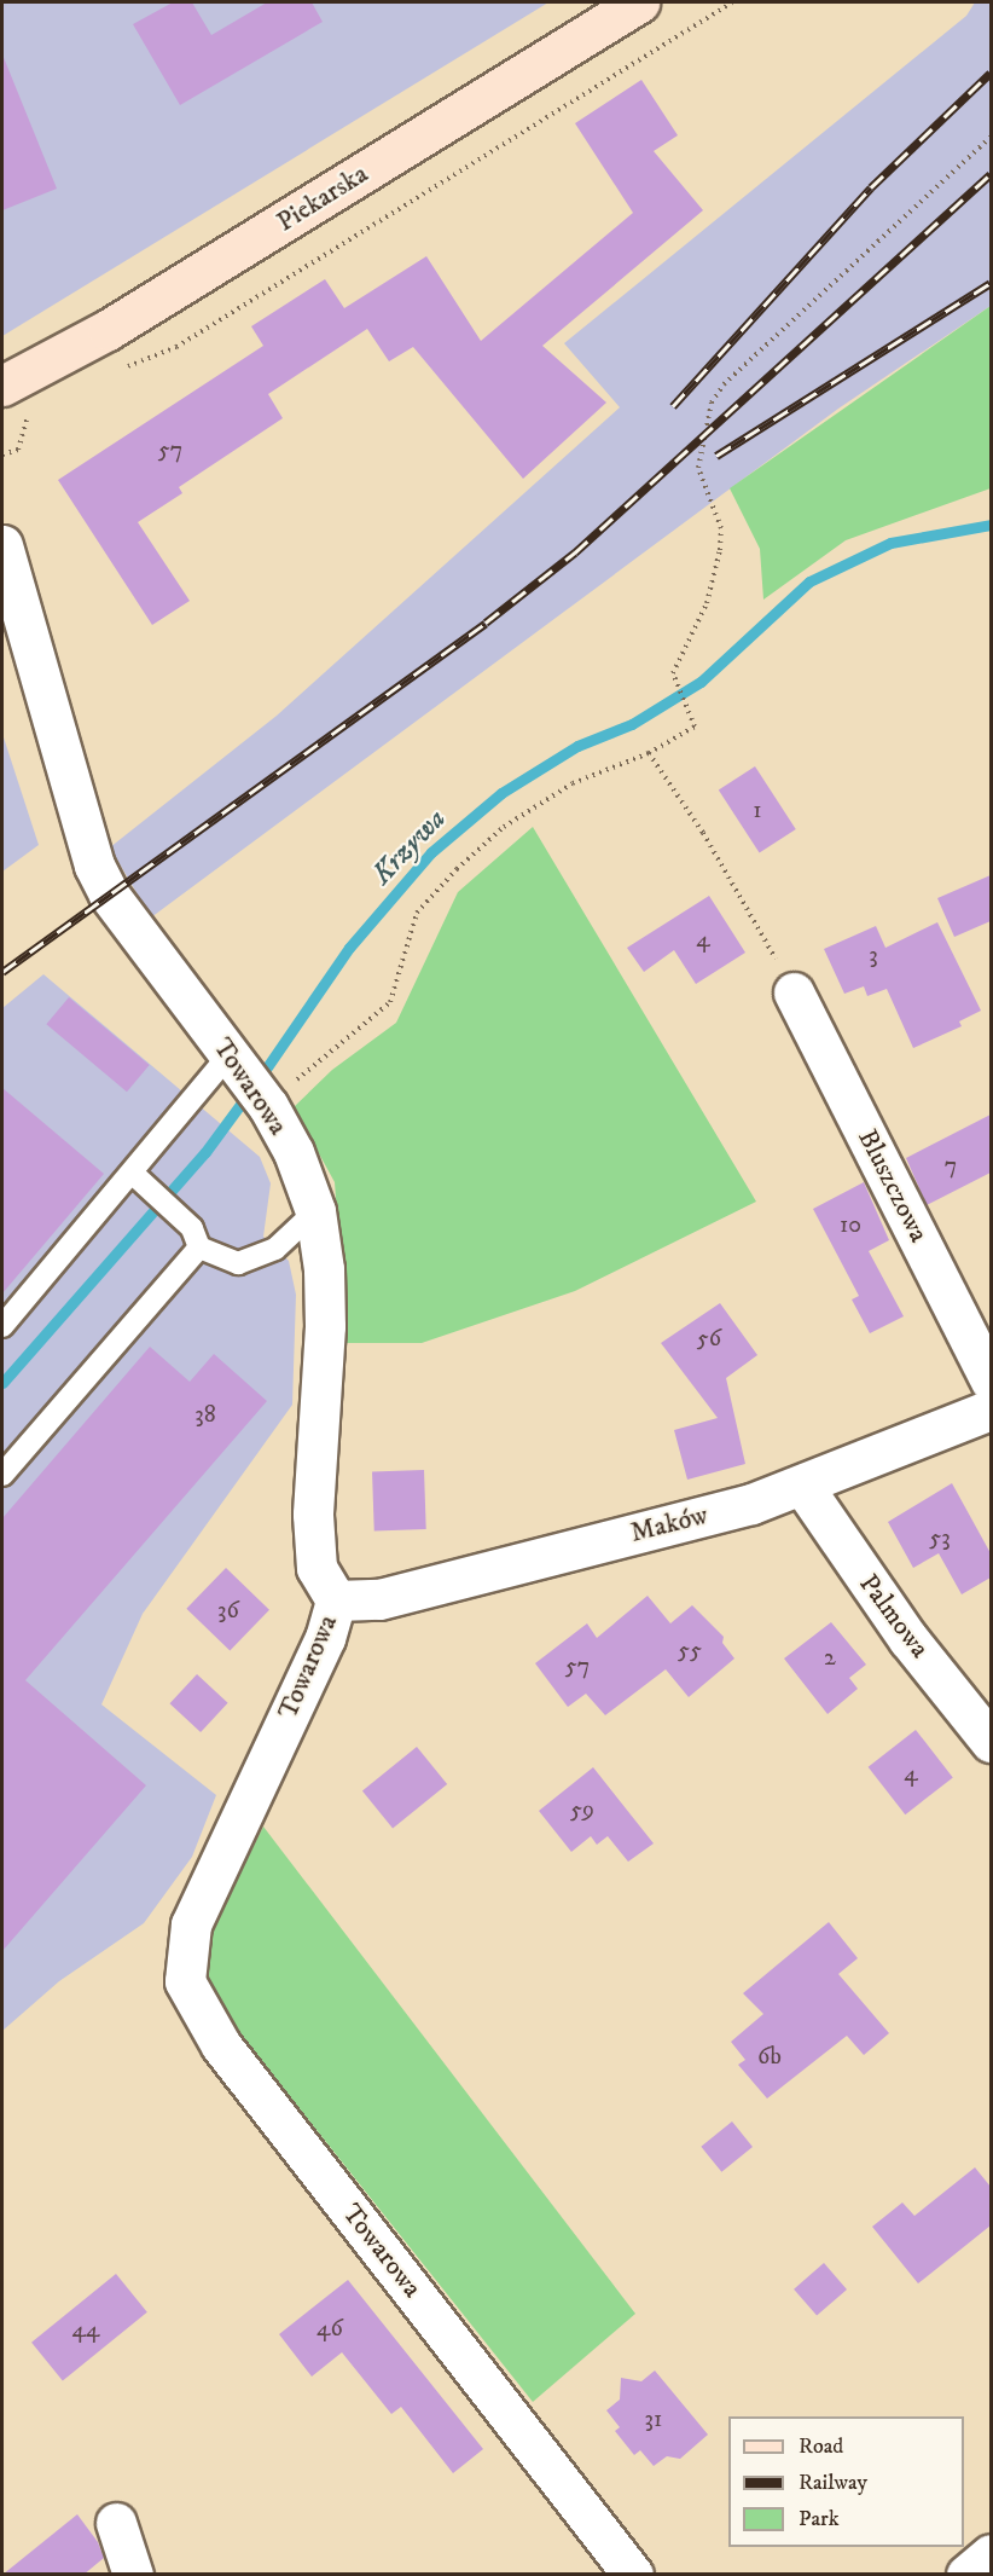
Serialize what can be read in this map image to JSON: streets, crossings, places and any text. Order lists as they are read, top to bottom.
{
  "streets": {
    "street": [
      "Piekarska",
      "Towarowa",
      "Bluszczowa",
      "Maków",
      "Palmowa"
    ]
  },
  "crossings": [
    ["Towarowa", "Maków"],
    ["Maków", "Palmowa"]
  ],
  "water": ["Krzywa"],
  "house_numbers": [
    "57",
    "1",
    "4",
    "3",
    "7",
    "10",
    "56",
    "38",
    "53",
    "36",
    "55",
    "2",
    "57",
    "4",
    "59",
    "6b",
    "46",
    "44",
    "31"
  ],
  "legend": ["Road", "Railway", "Park"]
}
